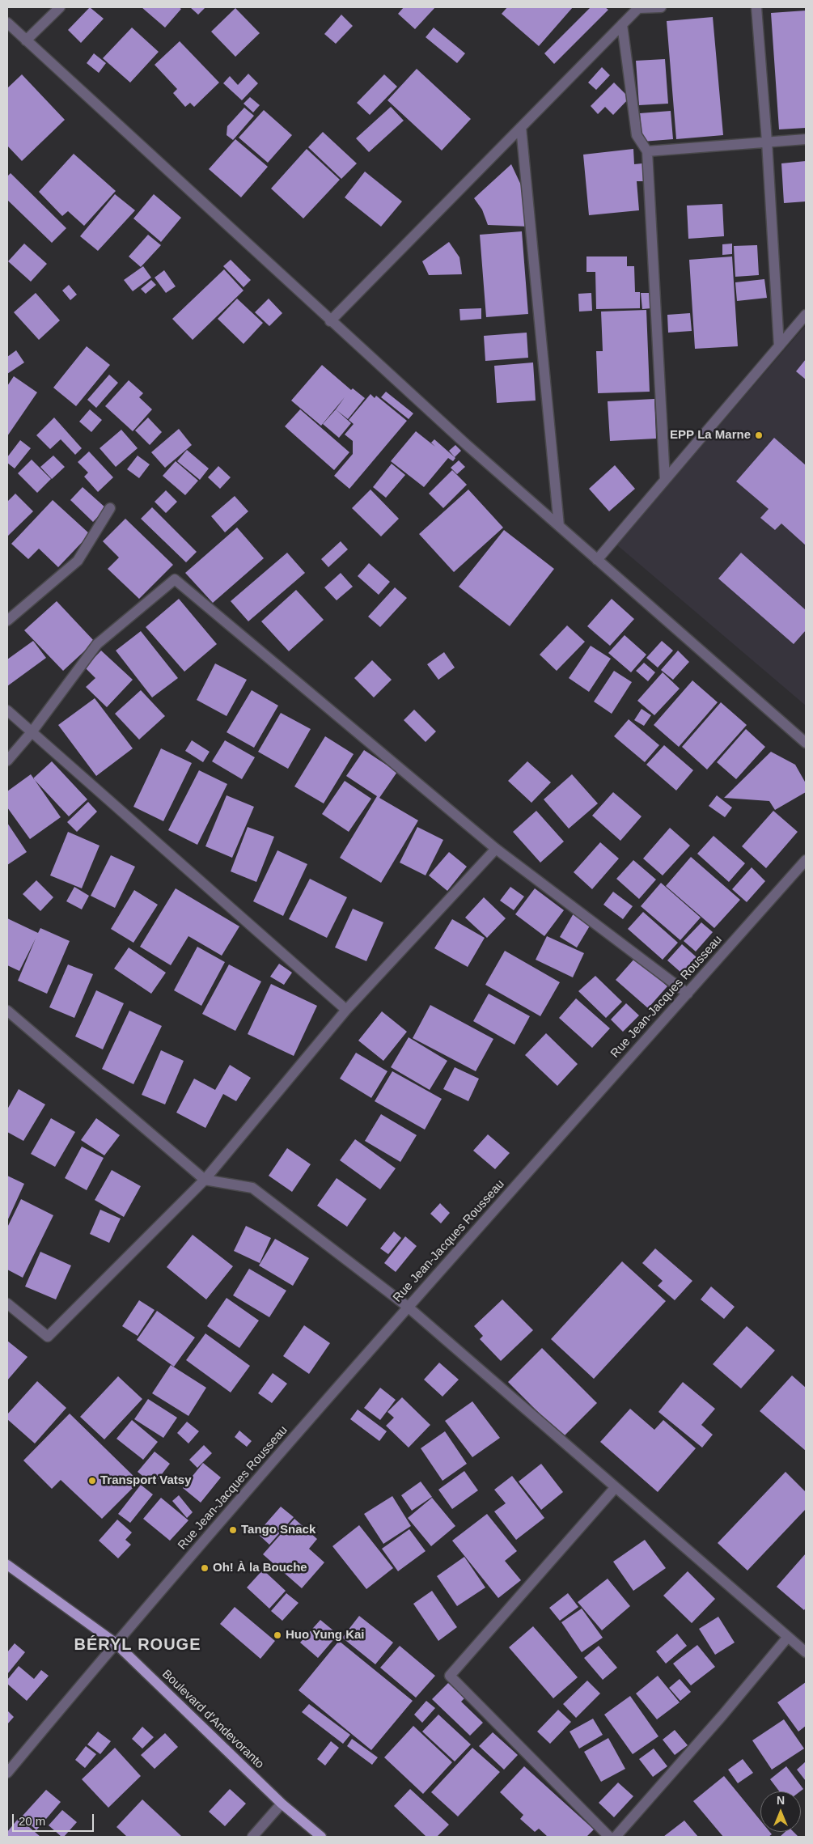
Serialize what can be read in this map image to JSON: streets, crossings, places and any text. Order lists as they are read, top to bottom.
{
  "streets": {
    "main road": ["Boulevard d'Andevoranto"],
    "street": ["Rue Jean-Jacques Rousseau"]
  },
  "crossings": [
    ["Rue Jean-Jacques Rousseau", "Boulevard d'Andevoranto"]
  ],
  "districts": ["BÉRYL ROUGE"],
  "places": [
    "EPP La Marne",
    "Transport Vatsy",
    "Tango Snack",
    "Oh! À la Bouche",
    "Huo Yung Kai"
  ],
  "scale_bar": "20 m",
  "north": "top"
}
